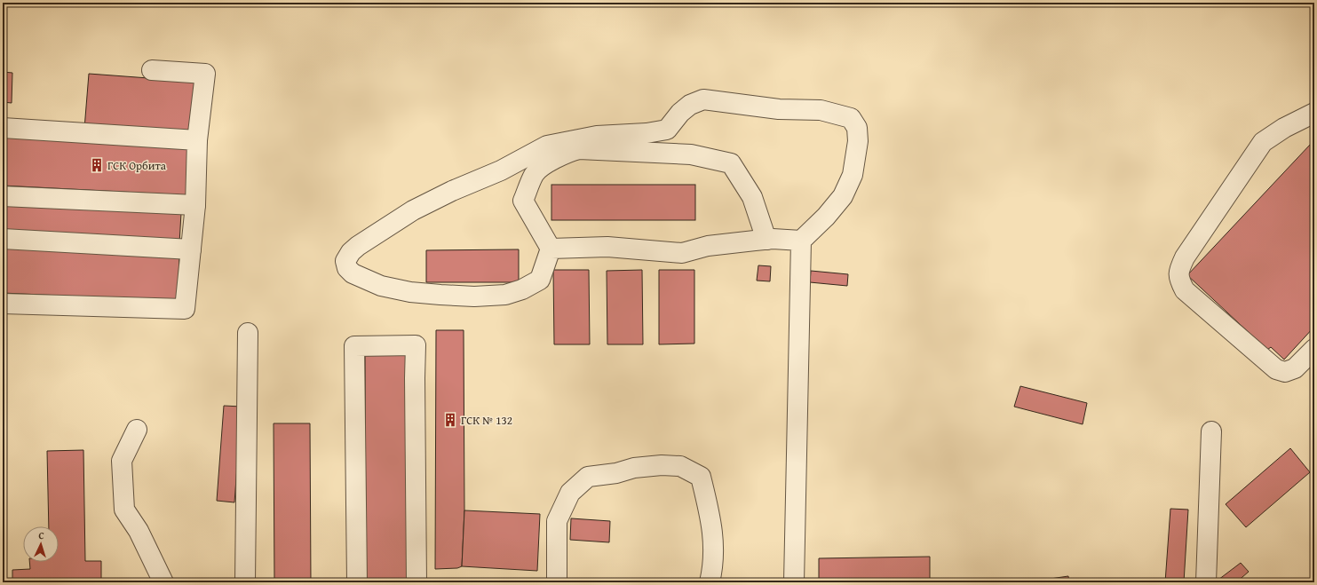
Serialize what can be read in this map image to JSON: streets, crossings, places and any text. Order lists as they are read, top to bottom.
{
  "places": {
    "building": ["ГСК Орбита", "ГСК № 132"]
  },
  "north": "top"
}
